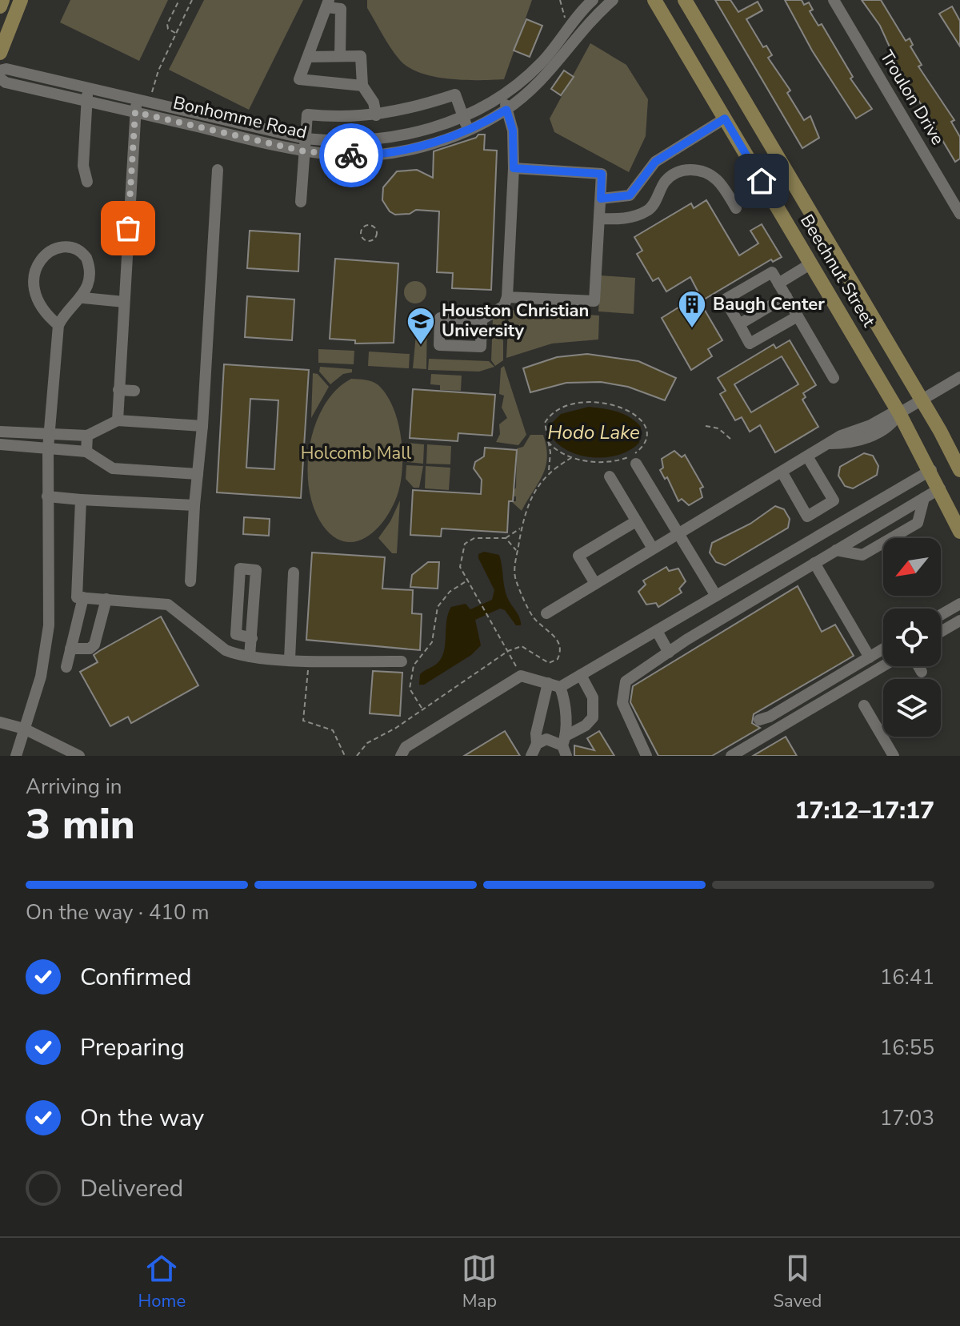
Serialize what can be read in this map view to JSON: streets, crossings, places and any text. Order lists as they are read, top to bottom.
{
  "streets": {
    "main road": ["Beechnut Street"],
    "street": ["Troulon Drive", "Bonhomme Road"]
  },
  "water": ["Hodo Lake"],
  "parks": ["Holcomb Mall"],
  "places": {
    "building": ["Baugh Center"],
    "school or university": ["Houston Christian University"]
  },
  "north": "bottom left",
  "page": {
    "heading": ["3 min", "Arriving in", "17:12–17:17"],
    "bar": "On the way · 410 m",
    "list": [
      ["Confirmed", "16:41"],
      ["Preparing", "16:55"],
      ["On the way", "17:03"],
      "Delivered"
    ],
    "tabs": ["Home", "Map", "Saved"]
  }
}
